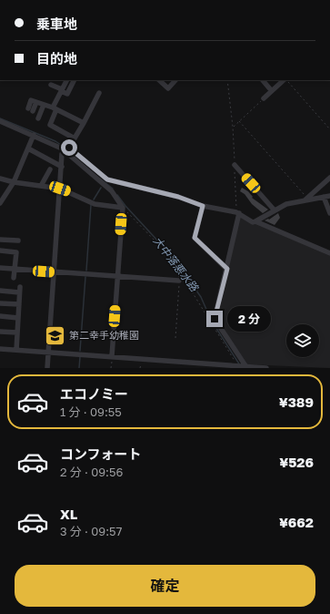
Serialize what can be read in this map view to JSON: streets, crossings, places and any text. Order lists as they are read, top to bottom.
{
  "water": ["大中落悪水路"],
  "places": {
    "school or university": ["第二幸手幼稚園"]
  },
  "page": {
    "banner": ["乗車地", "目的地"],
    "bubble": "2 分",
    "list": [
      {
        "name": "エコノミー",
        "note": "1 分 · 09:55",
        "value": "¥389"
      },
      {
        "name": "コンフォート",
        "note": "2 分 · 09:56",
        "value": "¥526"
      },
      {
        "name": "XL",
        "note": "3 分 · 09:57",
        "value": "¥662"
      }
    ],
    "buttons": "確定"
  }
}
